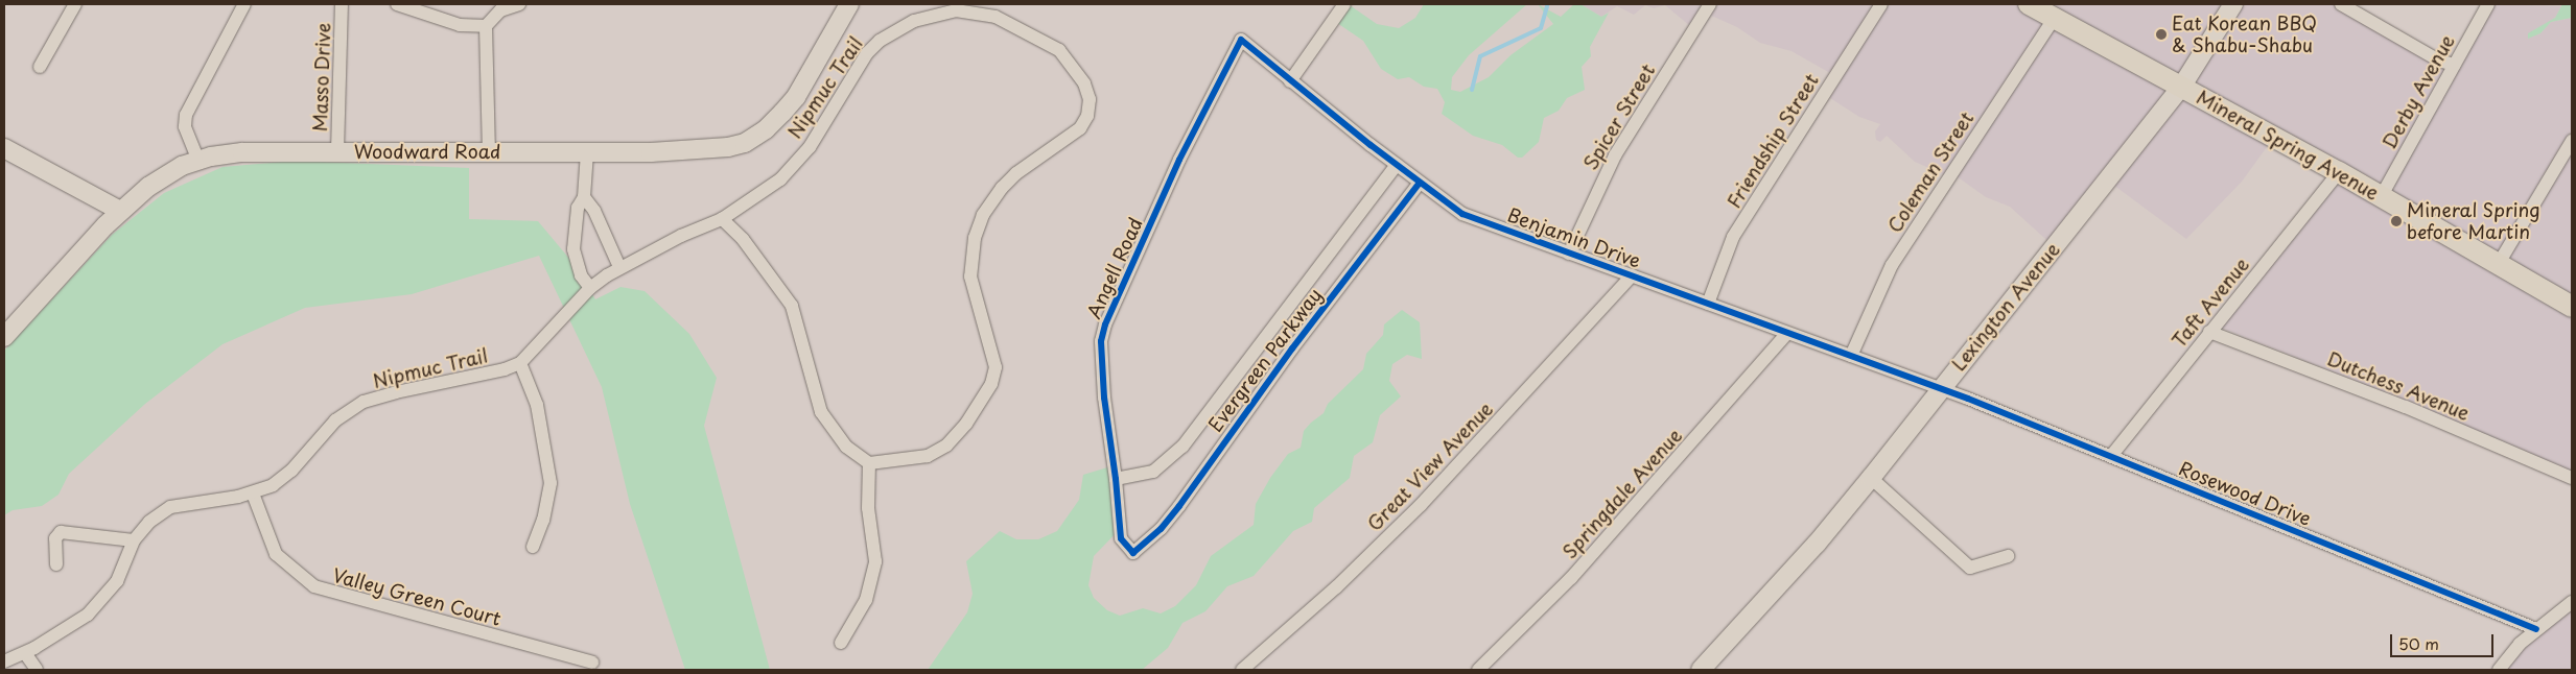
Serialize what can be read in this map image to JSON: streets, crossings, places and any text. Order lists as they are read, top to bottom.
{
  "streets": {
    "main road": ["Mineral Spring Avenue"],
    "street": [
      "Masso Drive",
      "Nipmuc Trail",
      "Derby Avenue",
      "Spicer Street",
      "Friendship Street",
      "Woodward Road",
      "Coleman Street",
      "Benjamin Drive",
      "Angell Road",
      "Taft Avenue",
      "Lexington Avenue",
      "Evergreen Parkway",
      "Dutchess Avenue",
      "Great View Avenue",
      "Springdale Avenue",
      "Rosewood Drive",
      "Valley Green Court"
    ]
  },
  "crossings": [
    ["Masso Drive", "Woodward Road"],
    ["Nipmuc Trail", "Valley Green Court"],
    ["Derby Avenue", "Mineral Spring Avenue"],
    ["Spicer Street", "Benjamin Drive"],
    ["Friendship Street", "Benjamin Drive"],
    ["Mineral Spring Avenue", "Coleman Street"],
    ["Mineral Spring Avenue", "Taft Avenue"],
    ["Mineral Spring Avenue", "Lexington Avenue"],
    ["Coleman Street", "Benjamin Drive"],
    ["Benjamin Drive", "Angell Road"],
    ["Benjamin Drive", "Lexington Avenue"],
    ["Benjamin Drive", "Evergreen Parkway"],
    ["Benjamin Drive", "Great View Avenue"],
    ["Benjamin Drive", "Springdale Avenue"],
    ["Benjamin Drive", "Rosewood Drive"],
    ["Angell Road", "Evergreen Parkway"],
    ["Taft Avenue", "Dutchess Avenue"],
    ["Taft Avenue", "Rosewood Drive"],
    ["Lexington Avenue", "Rosewood Drive"]
  ],
  "places": ["Eat Korean BBQ & Shabu-Shabu", "Mineral Spring before Martin"],
  "scale_bar": "50 m"
}
